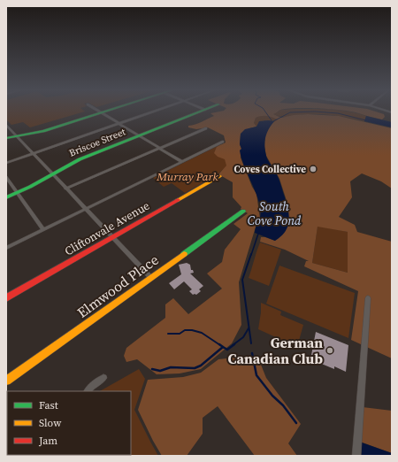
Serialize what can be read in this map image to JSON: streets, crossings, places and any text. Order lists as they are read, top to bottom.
{
  "streets": {
    "street": ["Briscoe Street", "Cliftonvale Avenue", "Elmwood Place"]
  },
  "water": ["South Cove Pond"],
  "parks": ["Murray Park"],
  "places": ["Coves Collective", "German Canadian Club"],
  "legend": ["Fast", "Slow", "Jam"]
}
